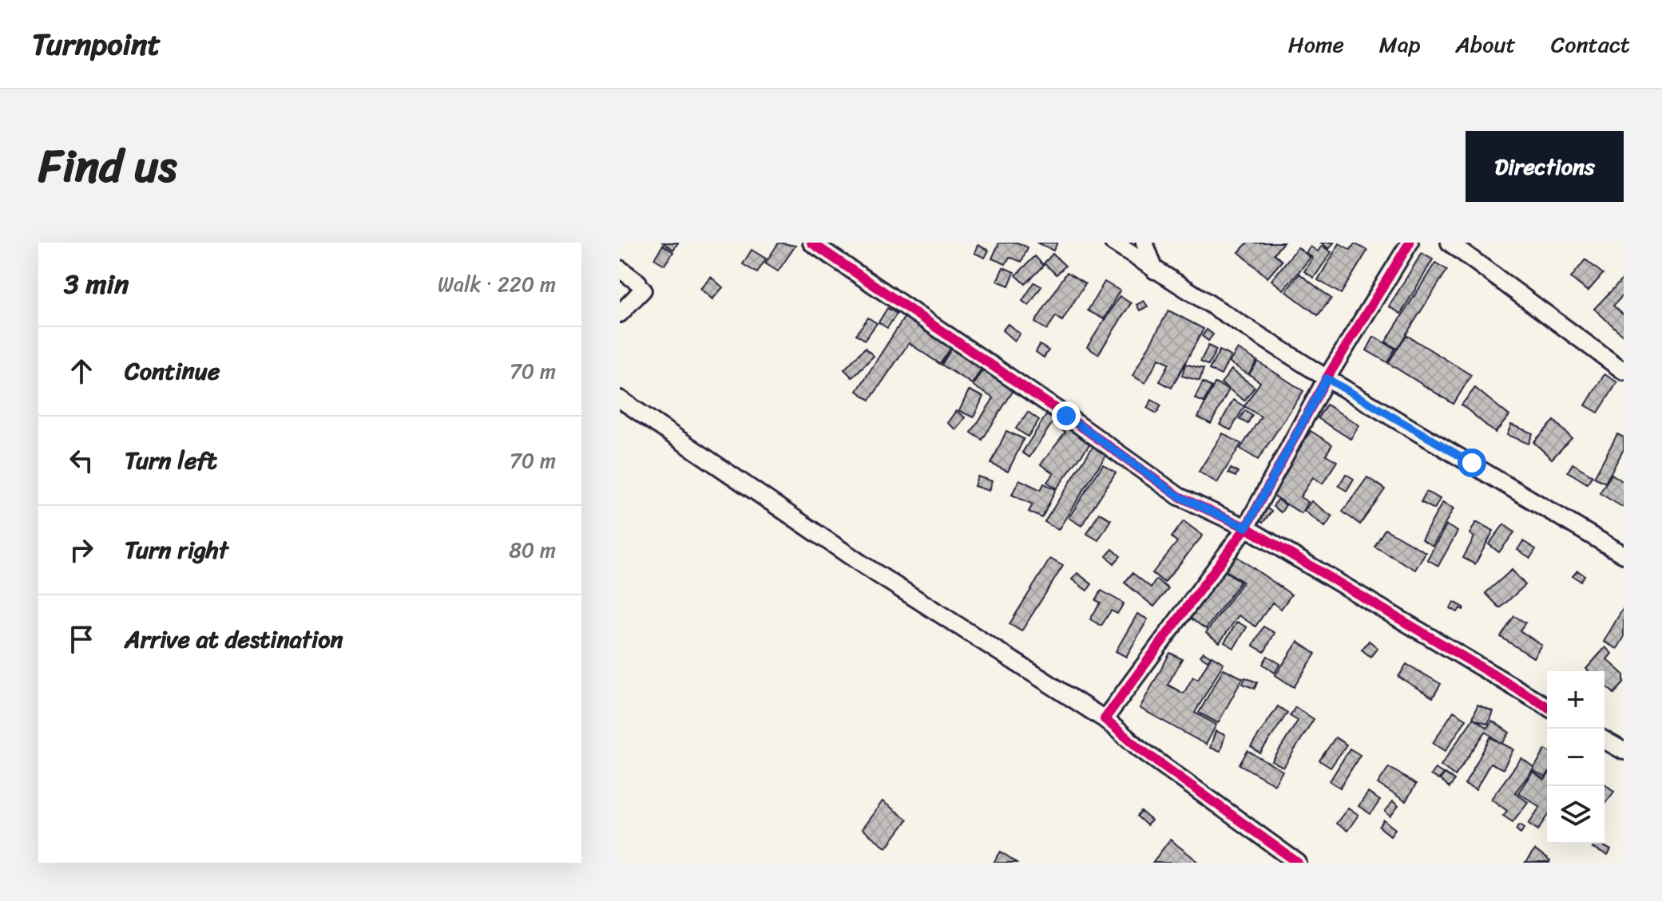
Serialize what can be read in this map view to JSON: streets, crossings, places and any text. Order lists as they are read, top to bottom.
{
  "page": {
    "header": "Turnpoint",
    "nav": [
      "Home",
      "Map",
      "About",
      "Contact"
    ],
    "title": "Find us",
    "buttons": "Directions",
    "heading": ["3 min", "Walk · 220 m"],
    "list": [
      ["Continue", "70 m"],
      ["Turn left", "70 m"],
      ["Turn right", "80 m"],
      "Arrive at destination"
    ],
    "map_buttons": ["+", "−"]
  }
}
